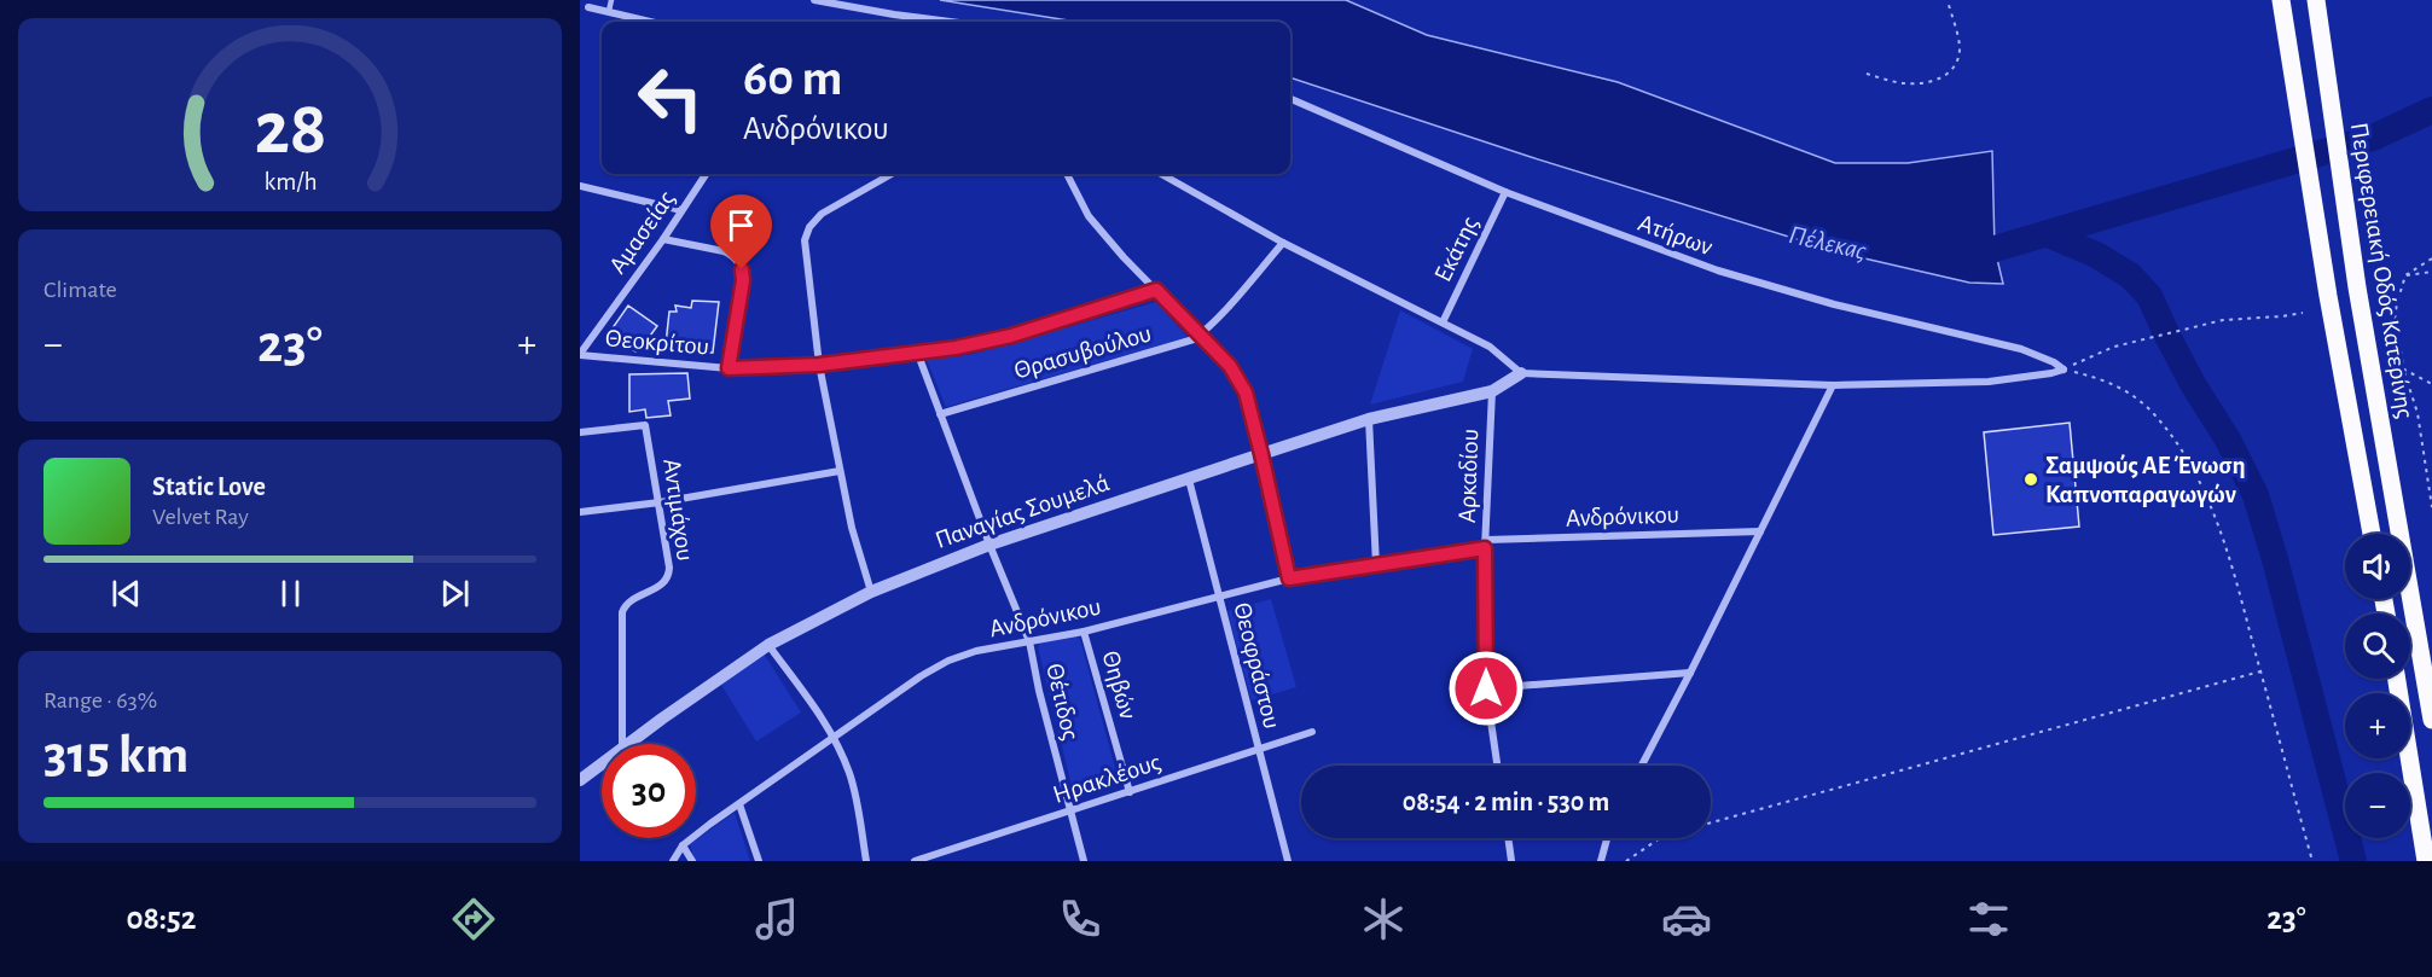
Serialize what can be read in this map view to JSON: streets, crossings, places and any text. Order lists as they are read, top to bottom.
{
  "streets": {
    "main road": ["Περιφερειακή Οδός Κατερίνης"],
    "street": [
      "Αμασείας",
      "Ατήρων",
      "Εκάτης",
      "Θεοκρίτου",
      "Θρασυβούλου",
      "Αρκαδίου",
      "Αντιμάχου",
      "Παναγίας Σουμελά",
      "Ανδρόνικου",
      "Θεοφράστου",
      "Θηβών",
      "Θέτιδος",
      "Ηρακλέους"
    ]
  },
  "crossings": [
    ["Αμασείας", "Θεοκρίτου"],
    ["Ατήρων", "Εκάτης"],
    ["Θεοκρίτου", "Θέτιδος"],
    ["Θρασυβούλου", "Θέτιδος"],
    ["Αρκαδίου", "Παναγίας Σουμελά"],
    ["Αρκαδίου", "Ανδρόνικου"],
    ["Παναγίας Σουμελά", "Θεοφράστου"],
    ["Παναγίας Σουμελά", "Θέτιδος"],
    ["Ανδρόνικου", "Θεοφράστου"],
    ["Ανδρόνικου", "Θηβών"],
    ["Ανδρόνικου", "Θέτιδος"],
    ["Θεοφράστου", "Ηρακλέους"],
    ["Θηβών", "Ηρακλέους"],
    ["Θέτιδος", "Ηρακλέους"]
  ],
  "water": ["Πέλεκας"],
  "places": ["Σαμψούς ΑΕ Ένωση Καπνοπαραγωγών"],
  "page": {
    "turn": ["60 m", "Ανδρόνικου"],
    "tile": [
      "Climate",
      ["Range · 63%", "315 km"]
    ],
    "heat": ["−", "23°", "+"],
    "song": ["Static Love", "Velvet Ray"],
    "map_buttons": ["+", "−"],
    "limit": "30",
    "trip": "08:54 · 2 min · 530 m",
    "tabs": ["08:52", "23°"],
    "gauge": ["28", "km/h"]
  }
}
